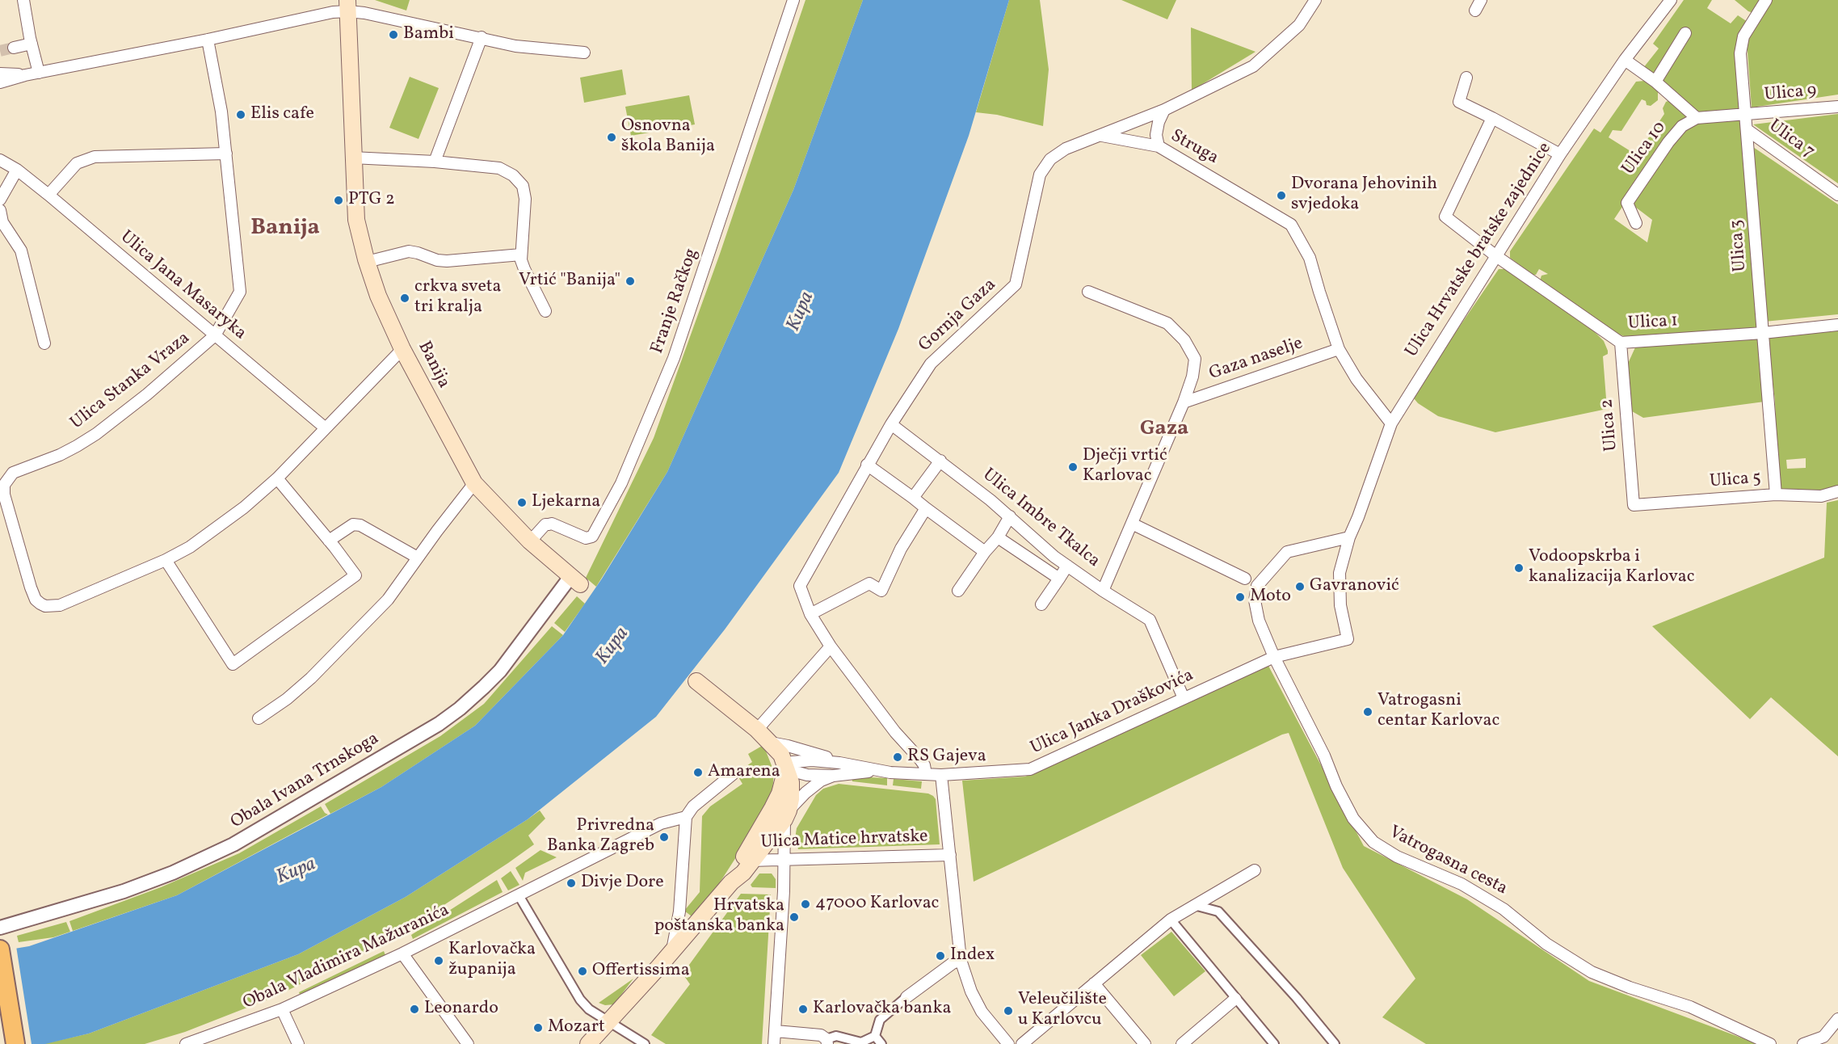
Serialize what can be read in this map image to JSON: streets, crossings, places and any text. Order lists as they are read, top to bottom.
{
  "streets": {
    "main road": ["Banija"],
    "street": [
      "Ulica 9",
      "Ulica 7",
      "Struga",
      "Ulica 10",
      "Ulica 3",
      "Ulica Hrvatske bratske zajednice",
      "Ulica Jana Masaryka",
      "Franje Račkog",
      "Gornja Gaza",
      "Ulica 1",
      "Gaza naselje",
      "Ulica Stanka Vraza",
      "Ulica 2",
      "Ulica 5",
      "Ulica Imbre Tkalca",
      "Ulica Janka Draškovića",
      "Obala Ivana Trnskoga",
      "Ulica Matice hrvatske",
      "Vatrogasna cesta",
      "Obala Vladimira Mažuranića"
    ]
  },
  "crossings": [
    ["Ulica 9", "Ulica 3"],
    ["Ulica 7", "Ulica 3"],
    ["Struga", "Ulica Hrvatske bratske zajednice"],
    ["Struga", "Gornja Gaza"],
    ["Struga", "Gaza naselje"],
    ["Ulica 3", "Ulica 1"],
    ["Ulica 3", "Ulica 5"],
    ["Ulica Hrvatske bratske zajednice", "Ulica 1"],
    ["Ulica Hrvatske bratske zajednice", "Ulica Janka Draškovića"],
    ["Ulica Hrvatske bratske zajednice", "Vatrogasna cesta"],
    ["Ulica Jana Masaryka", "Ulica Stanka Vraza"],
    ["Franje Račkog", "Banija"],
    ["Gornja Gaza", "Ulica Imbre Tkalca"],
    ["Ulica 1", "Ulica 2"],
    ["Gaza naselje", "Ulica Imbre Tkalca"],
    ["Banija", "Obala Ivana Trnskoga"],
    ["Ulica 2", "Ulica 5"],
    ["Ulica Imbre Tkalca", "Ulica Janka Draškovića"],
    ["Ulica Janka Draškovića", "Vatrogasna cesta"]
  ],
  "districts": ["Banija", "Gaza"],
  "water": ["Kupa"],
  "places": [
    "Bambi",
    "Elis cafe",
    "Osnovna škola Banija",
    "Dvorana Jehovinih svjedoka",
    "PTG 2",
    "Vrtić \"Banija\"",
    "crkva sveta tri kralja",
    "Dječji vrtić Karlovac",
    "Ljekarna",
    "Vodoopskrba i kanalizacija Karlovac",
    "Gavranović",
    "Moto",
    "Vatrogasni centar Karlovac",
    "RS Gajeva",
    "Amarena",
    "Privredna Banka Zagreb",
    "Divje Dore",
    "47000 Karlovac",
    "Hrvatska poštanska banka",
    "Index",
    "Karlovačka županija",
    "Offertissima",
    "Leonardo",
    "Karlovačka banka",
    "Veleučilište u Karlovcu",
    "Mozart"
  ]
}
